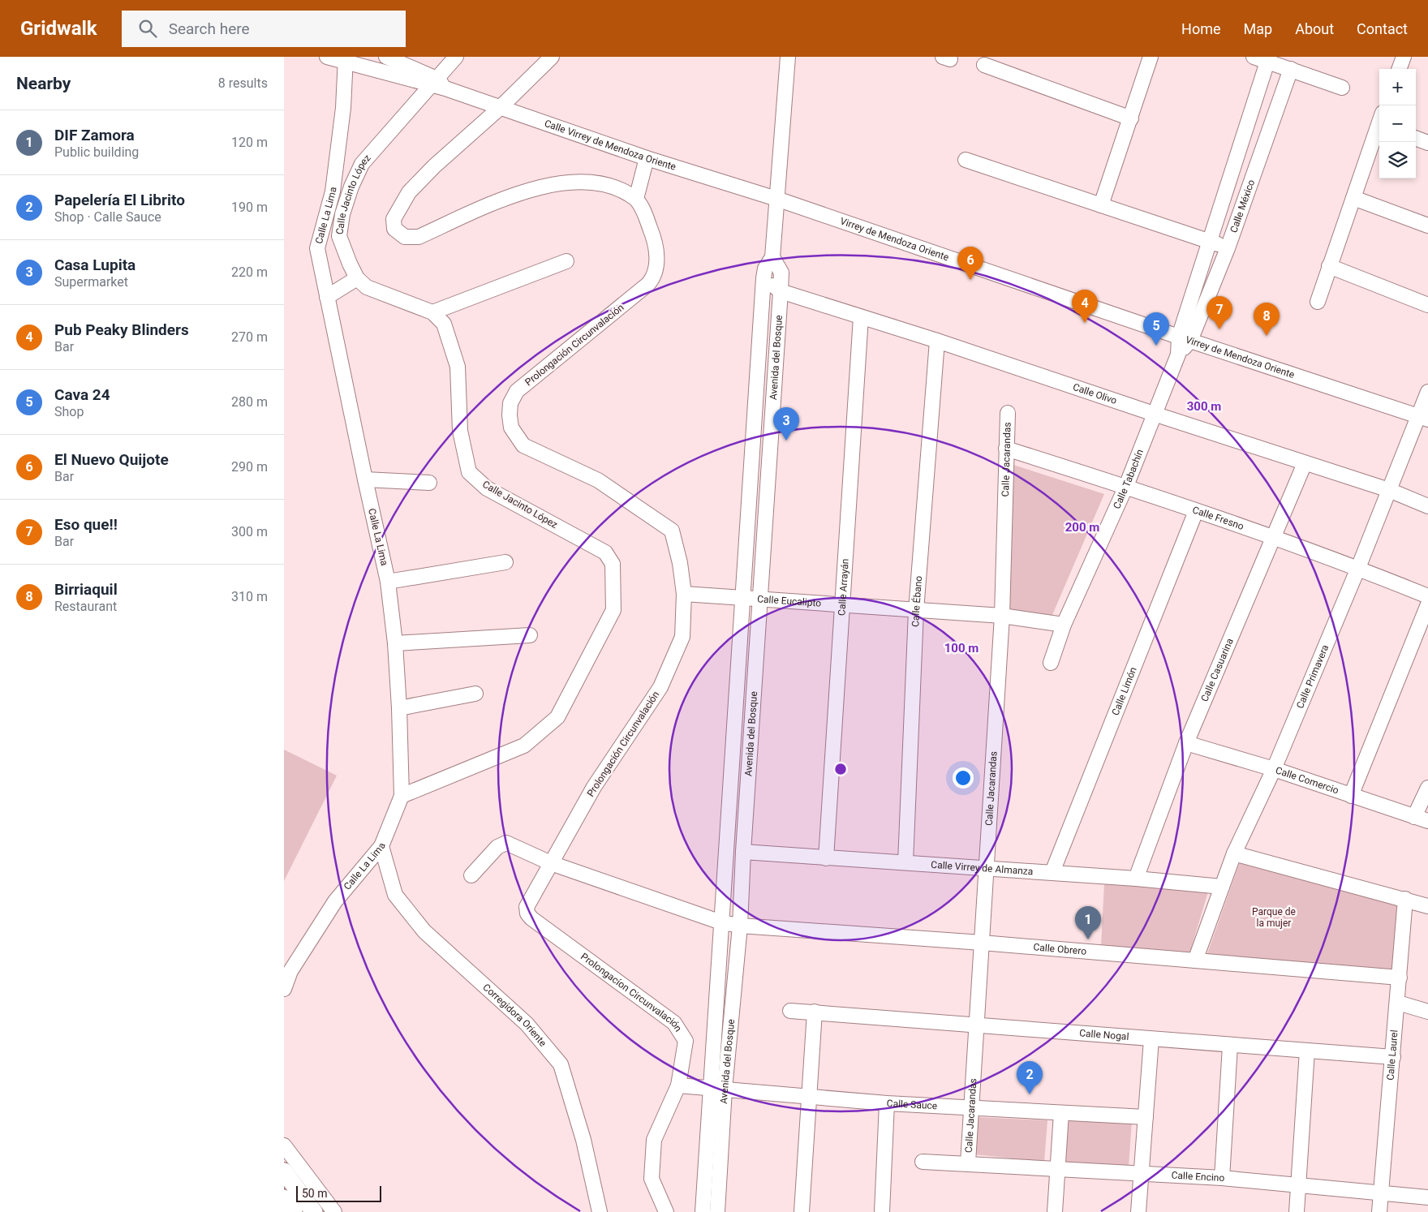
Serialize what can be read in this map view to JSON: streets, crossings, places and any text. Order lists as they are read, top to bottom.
{
  "streets": {
    "street": [
      "Calle Virrey de Mendoza Oriente",
      "Calle Jacinto López",
      "Calle México",
      "Calle La Lima",
      "Virrey de Mendoza Oriente",
      "Prolongación Circunvalación",
      "Avenida del Bosque",
      "Calle Olivo",
      "Calle Jacarandas",
      "Calle Tabachín",
      "Calle Fresno",
      "Calle Arrayán",
      "Calle Eucalipto",
      "Calle Ébano",
      "Calle Casuarina",
      "Calle Primavera",
      "Calle Limón",
      "Calle Comercio",
      "Calle Virrey de Almanza",
      "Calle Obrero",
      "Prolongacíon Circunvalación",
      "Corregidora Oriente",
      "Calle Nogal",
      "Calle Laurel",
      "Calle Sauce",
      "Calle Encino"
    ]
  },
  "crossings": [
    ["Calle Virrey de Mendoza Oriente", "Calle Jacinto López"],
    ["Calle Virrey de Mendoza Oriente", "Calle La Lima"],
    ["Calle Virrey de Mendoza Oriente", "Virrey de Mendoza Oriente"],
    ["Calle Virrey de Mendoza Oriente", "Avenida del Bosque"],
    ["Calle Jacinto López", "Calle La Lima"],
    ["Calle México", "Virrey de Mendoza Oriente"],
    ["Calle México", "Calle Tabachín"],
    ["Calle La Lima", "Corregidora Oriente"],
    ["Virrey de Mendoza Oriente", "Avenida del Bosque"],
    ["Virrey de Mendoza Oriente", "Calle Tabachín"],
    ["Virrey de Mendoza Oriente", "Calle Primavera"],
    ["Prolongación Circunvalación", "Calle Eucalipto"],
    ["Prolongación Circunvalación", "Calle Obrero"],
    ["Prolongación Circunvalación", "Prolongacíon Circunvalación"],
    ["Avenida del Bosque", "Calle Olivo"],
    ["Avenida del Bosque", "Calle Eucalipto"],
    ["Avenida del Bosque", "Calle Virrey de Almanza"],
    ["Avenida del Bosque", "Calle Obrero"],
    ["Avenida del Bosque", "Calle Sauce"],
    ["Calle Olivo", "Calle Tabachín"],
    ["Calle Olivo", "Calle Arrayán"],
    ["Calle Olivo", "Calle Ébano"],
    ["Calle Olivo", "Calle Casuarina"],
    ["Calle Olivo", "Calle Primavera"],
    ["Calle Jacarandas", "Calle Fresno"],
    ["Calle Jacarandas", "Calle Eucalipto"],
    ["Calle Jacarandas", "Calle Virrey de Almanza"],
    ["Calle Jacarandas", "Calle Obrero"],
    ["Calle Jacarandas", "Calle Nogal"],
    ["Calle Jacarandas", "Calle Sauce"],
    ["Calle Jacarandas", "Calle Encino"],
    ["Calle Tabachín", "Calle Fresno"],
    ["Calle Tabachín", "Calle Eucalipto"],
    ["Calle Fresno", "Calle Casuarina"],
    ["Calle Fresno", "Calle Primavera"],
    ["Calle Fresno", "Calle Limón"],
    ["Calle Arrayán", "Calle Eucalipto"],
    ["Calle Arrayán", "Calle Virrey de Almanza"],
    ["Calle Eucalipto", "Calle Ébano"],
    ["Calle Ébano", "Calle Virrey de Almanza"],
    ["Calle Casuarina", "Calle Comercio"],
    ["Calle Casuarina", "Calle Virrey de Almanza"],
    ["Calle Primavera", "Calle Comercio"],
    ["Calle Primavera", "Calle Virrey de Almanza"],
    ["Calle Primavera", "Calle Obrero"],
    ["Calle Limón", "Calle Virrey de Almanza"],
    ["Calle Obrero", "Calle Laurel"],
    ["Prolongacíon Circunvalación", "Calle Sauce"],
    ["Calle Nogal", "Calle Laurel"],
    ["Calle Laurel", "Calle Encino"]
  ],
  "parks": ["Parque de la mujer"],
  "scale_bar": "50 m",
  "page": {
    "header": "Gridwalk",
    "search": "Search here",
    "nav": [
      "Home",
      "Map",
      "About",
      "Contact"
    ],
    "heading": ["Nearby", "8 results"],
    "map_buttons": ["+", "−"],
    "list": [
      {
        "mark": "1",
        "name": "DIF Zamora",
        "note": "Public building",
        "value": "120 m"
      },
      {
        "mark": "2",
        "name": "Papelería El Librito",
        "note": "Shop · Calle Sauce",
        "value": "190 m"
      },
      {
        "mark": "3",
        "name": "Casa Lupita",
        "note": "Supermarket",
        "value": "220 m"
      },
      {
        "mark": "4",
        "name": "Pub Peaky Blinders",
        "note": "Bar",
        "value": "270 m"
      },
      {
        "mark": "5",
        "name": "Cava 24",
        "note": "Shop",
        "value": "280 m"
      },
      {
        "mark": "6",
        "name": "El Nuevo Quijote",
        "note": "Bar",
        "value": "290 m"
      },
      {
        "mark": "7",
        "name": "Eso que!!",
        "note": "Bar",
        "value": "300 m"
      },
      {
        "mark": "8",
        "name": "Birriaquil",
        "note": "Restaurant",
        "value": "310 m"
      }
    ],
    "pins": [
      "6",
      "4",
      "7",
      "8",
      "5",
      "3",
      "1",
      "2"
    ],
    "scale": "50 m"
  },
  "rings": ["300 m", "200 m", "100 m"]
}
